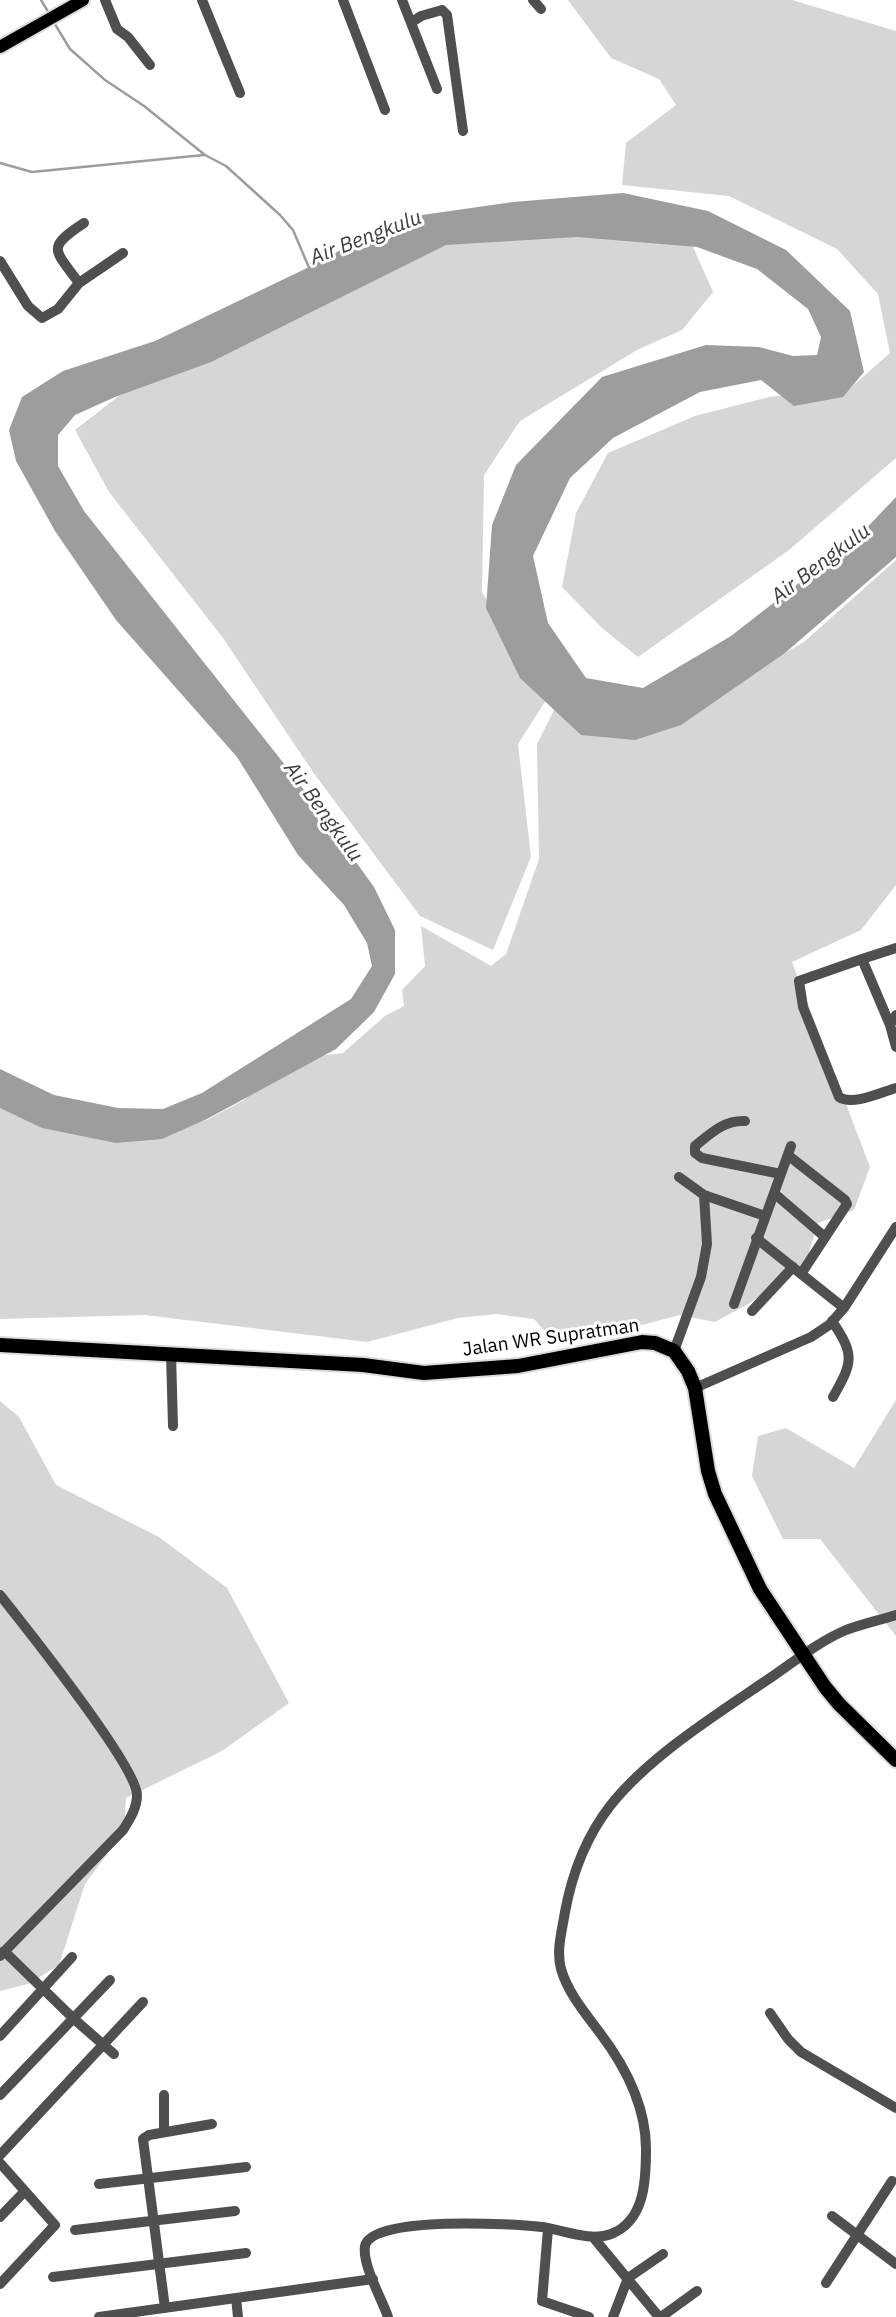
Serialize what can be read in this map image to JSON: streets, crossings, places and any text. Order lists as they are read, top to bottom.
{
  "streets": {
    "highway": ["Jalan WR Supratman"]
  },
  "water": ["Air Bengkulu"]
}
